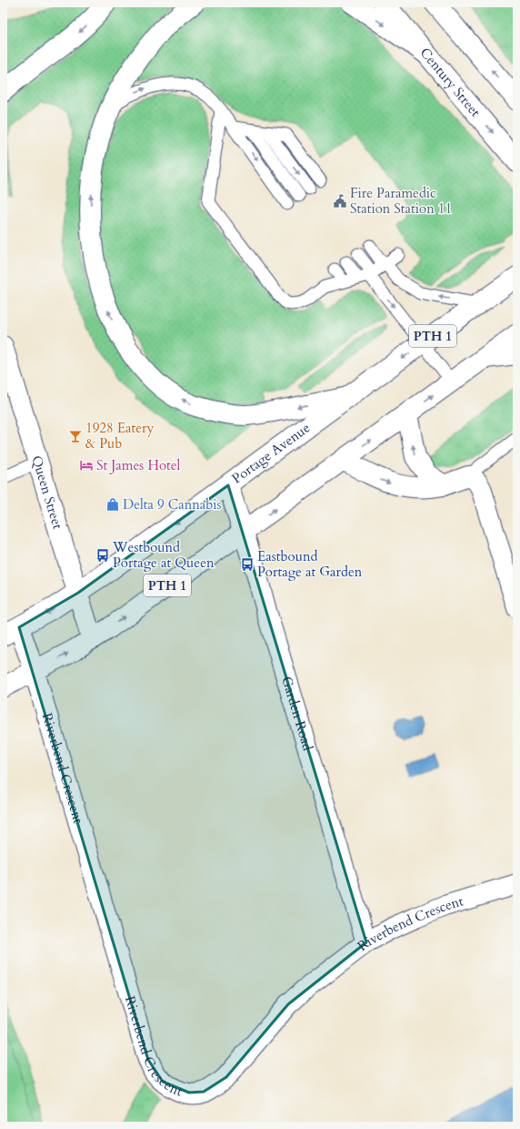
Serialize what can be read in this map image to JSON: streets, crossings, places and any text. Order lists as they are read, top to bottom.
{
  "streets": {
    "main road": [
      "Century Street",
      "PTH 1",
      "Portage Avenue",
      "Queen Street",
      "Garden Road",
      "Riverbend Crescent"
    ]
  },
  "crossings": [
    ["PTH 1", "Queen Street"],
    ["PTH 1", "Garden Road"],
    ["PTH 1", "Riverbend Crescent"],
    ["Portage Avenue", "Queen Street"],
    ["Portage Avenue", "Garden Road"],
    ["Portage Avenue", "Riverbend Crescent"],
    ["Garden Road", "Riverbend Crescent"]
  ],
  "places": {
    "public building": ["Fire Paramedic Station Station 11"],
    "bar": ["1928 Eatery & Pub"],
    "hotel": ["St James Hotel"],
    "shop": ["Delta 9 Cannabis"],
    "bus stop": ["Westbound Portage at Queen", "Eastbound Portage at Garden"]
  }
}
